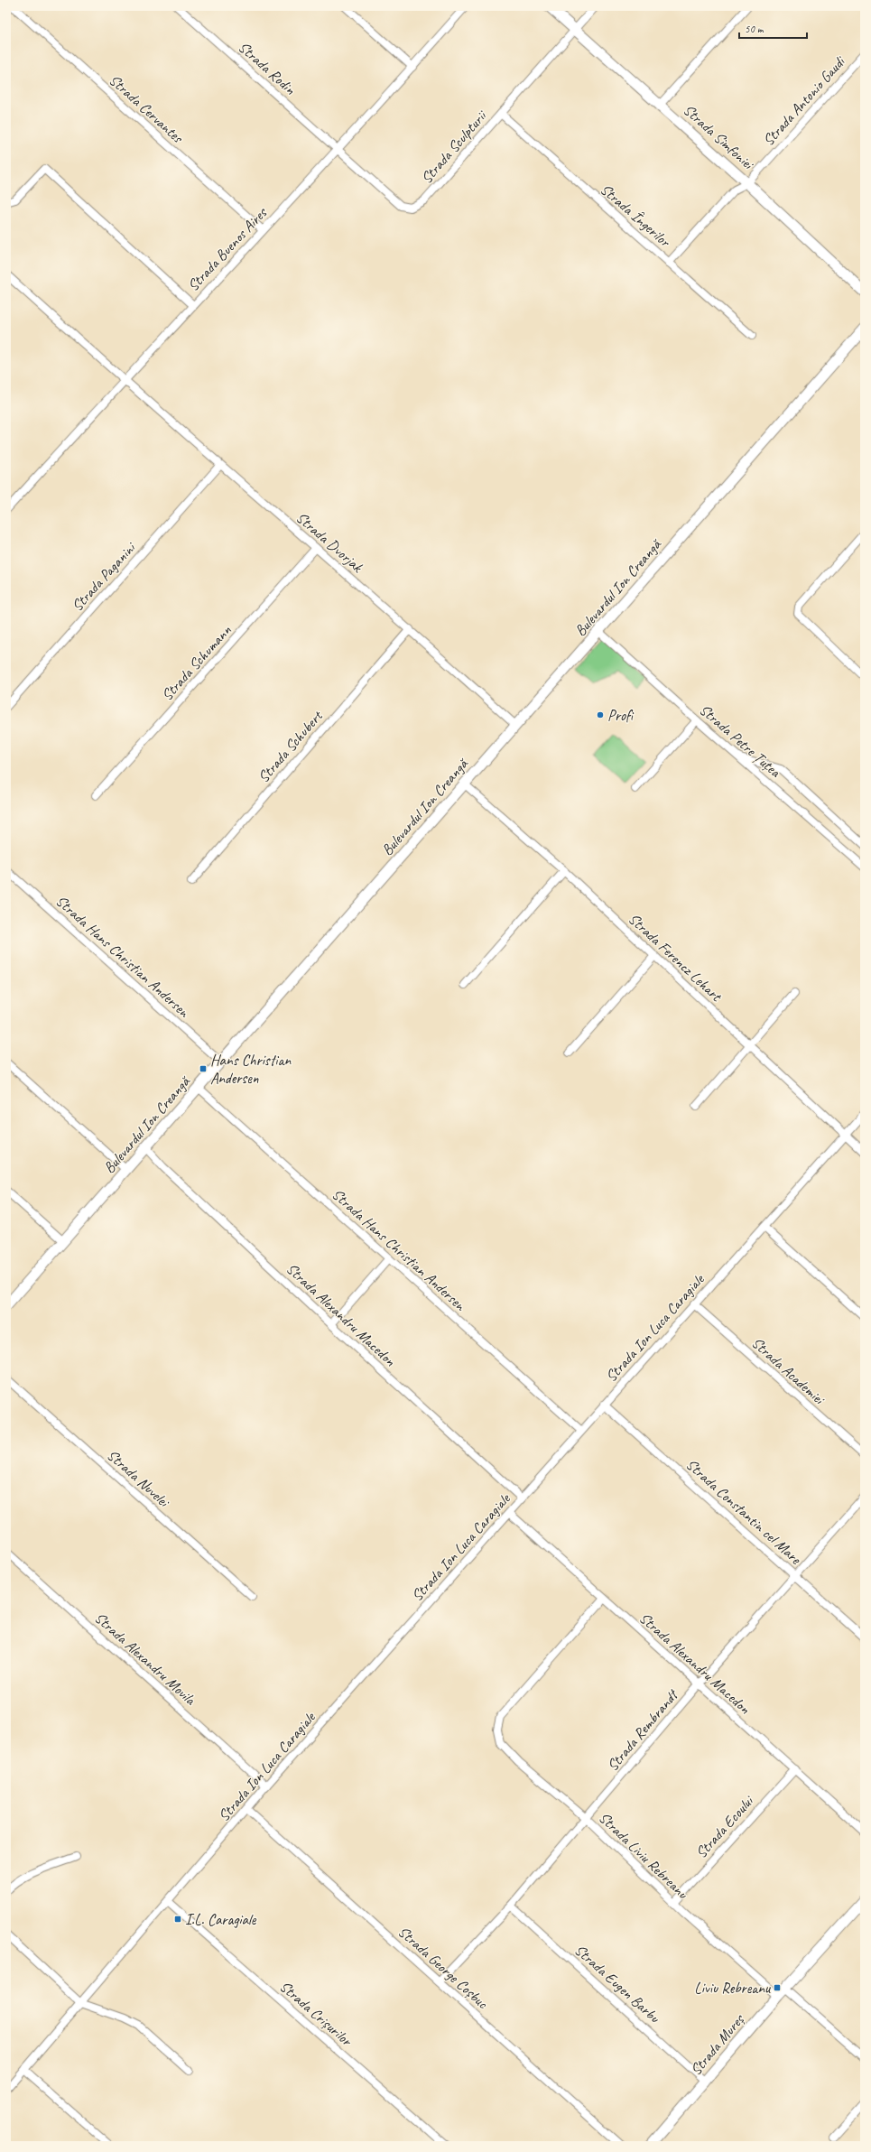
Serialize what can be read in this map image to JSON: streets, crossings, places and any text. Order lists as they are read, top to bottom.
{
  "streets": {
    "street": [
      "Strada Rodin",
      "Strada Antonio Gaudi",
      "Strada Cervantes",
      "Strada Simfoniei",
      "Strada Sculpturii",
      "Strada Îngerilor",
      "Strada Buenos Aires",
      "Strada Dvorjak",
      "Strada Paganini",
      "Bulevardul Ion Creangă",
      "Strada Schumann",
      "Strada Petre Țuțea",
      "Strada Schubert",
      "Strada Hans Christian Andersen",
      "Strada Ferencz Lehart",
      "Strada Alexandru Macedon",
      "Strada Ion Luca Caragiale",
      "Strada Academiei",
      "Strada Nuvelei",
      "Strada Constantin cel Mare",
      "Strada Alexandru Movila",
      "Strada Rembrandt",
      "Strada Ecoului",
      "Strada Liviu Rebreanu",
      "Strada George Coșbuc",
      "Strada Eugen Barbu",
      "Strada Crișurilor",
      "Strada Mureș"
    ]
  },
  "crossings": [
    ["Strada Rodin", "Strada Sculpturii"],
    ["Strada Rodin", "Strada Buenos Aires"],
    ["Strada Antonio Gaudi", "Strada Simfoniei"],
    ["Strada Antonio Gaudi", "Strada Îngerilor"],
    ["Strada Cervantes", "Strada Buenos Aires"],
    ["Strada Simfoniei", "Strada Sculpturii"],
    ["Strada Sculpturii", "Strada Îngerilor"],
    ["Strada Sculpturii", "Strada Buenos Aires"],
    ["Strada Buenos Aires", "Strada Dvorjak"],
    ["Strada Dvorjak", "Strada Paganini"],
    ["Strada Dvorjak", "Bulevardul Ion Creangă"],
    ["Strada Dvorjak", "Strada Schumann"],
    ["Strada Dvorjak", "Strada Schubert"],
    ["Bulevardul Ion Creangă", "Strada Petre Țuțea"],
    ["Bulevardul Ion Creangă", "Strada Hans Christian Andersen"],
    ["Bulevardul Ion Creangă", "Strada Ferencz Lehart"],
    ["Bulevardul Ion Creangă", "Strada Alexandru Macedon"],
    ["Strada Hans Christian Andersen", "Strada Ion Luca Caragiale"],
    ["Strada Ferencz Lehart", "Strada Ion Luca Caragiale"],
    ["Strada Alexandru Macedon", "Strada Ion Luca Caragiale"],
    ["Strada Alexandru Macedon", "Strada Rembrandt"],
    ["Strada Alexandru Macedon", "Strada Ecoului"],
    ["Strada Alexandru Macedon", "Strada Liviu Rebreanu"],
    ["Strada Ion Luca Caragiale", "Strada Academiei"],
    ["Strada Ion Luca Caragiale", "Strada Constantin cel Mare"],
    ["Strada Ion Luca Caragiale", "Strada Alexandru Movila"],
    ["Strada Ion Luca Caragiale", "Strada George Coșbuc"],
    ["Strada Ion Luca Caragiale", "Strada Crișurilor"],
    ["Strada Constantin cel Mare", "Strada Rembrandt"],
    ["Strada Rembrandt", "Strada Liviu Rebreanu"],
    ["Strada Rembrandt", "Strada George Coșbuc"],
    ["Strada Rembrandt", "Strada Eugen Barbu"],
    ["Strada Ecoului", "Strada Liviu Rebreanu"],
    ["Strada Liviu Rebreanu", "Strada Mureș"],
    ["Strada Eugen Barbu", "Strada Mureș"]
  ],
  "places": {
    "other": ["Profi"],
    "transit": ["Hans Christian Andersen", "I.L. Caragiale", "Liviu Rebreanu"]
  },
  "scale_bar": "50 m"
}
